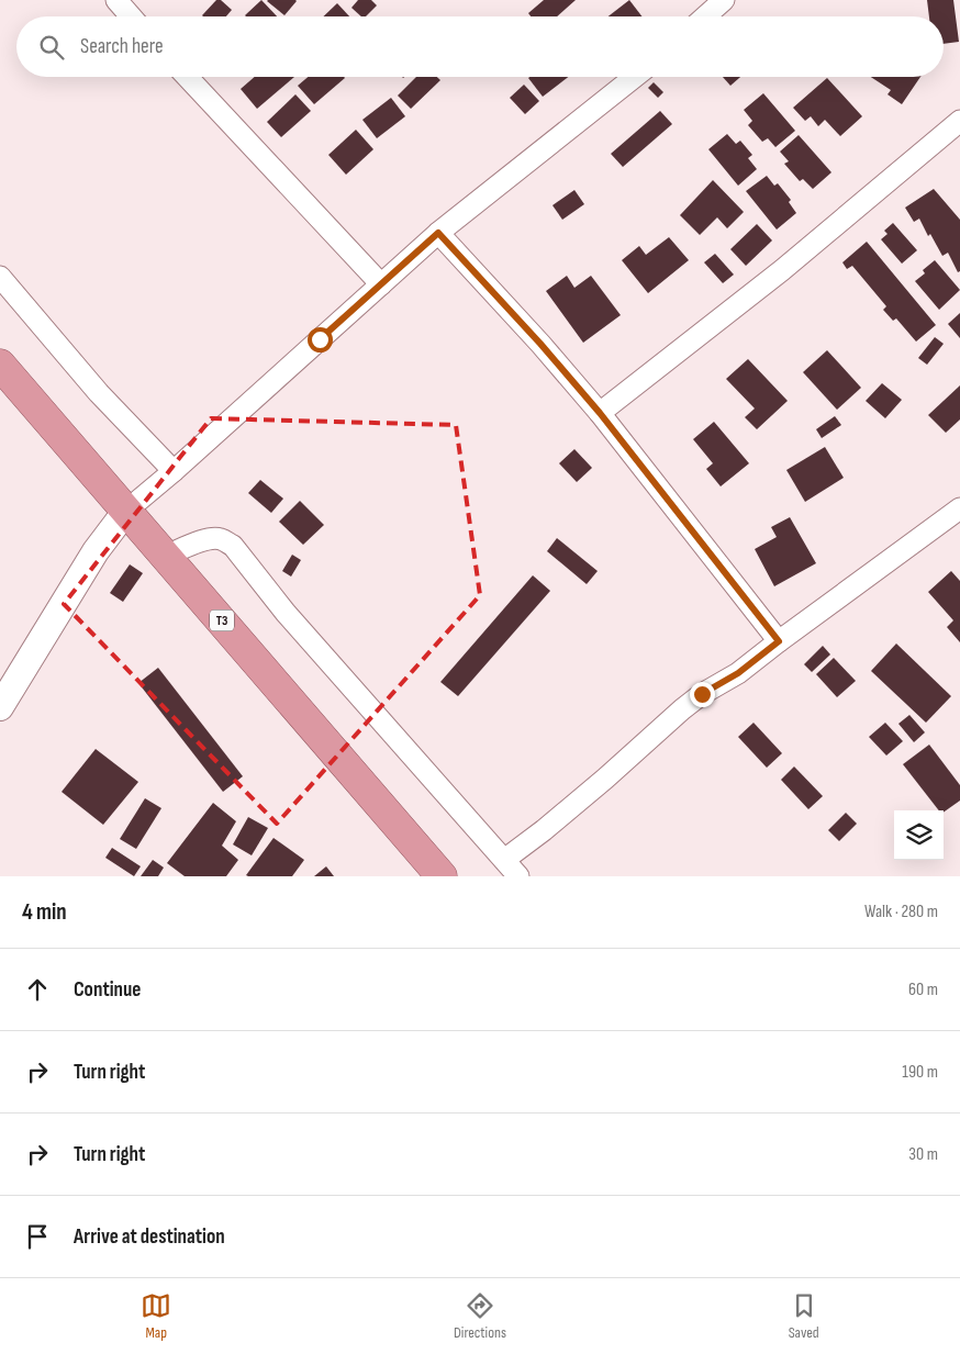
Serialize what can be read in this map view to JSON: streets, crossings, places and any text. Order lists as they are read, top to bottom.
{
  "streets": {
    "highway": ["T3"]
  },
  "page": {
    "search": "Search here",
    "heading": ["4 min", "Walk · 280 m"],
    "list": [
      ["Continue", "60 m"],
      ["Turn right", "190 m"],
      ["Turn right", "30 m"],
      "Arrive at destination"
    ],
    "nav": ["Map", "Directions", "Saved"]
  }
}
